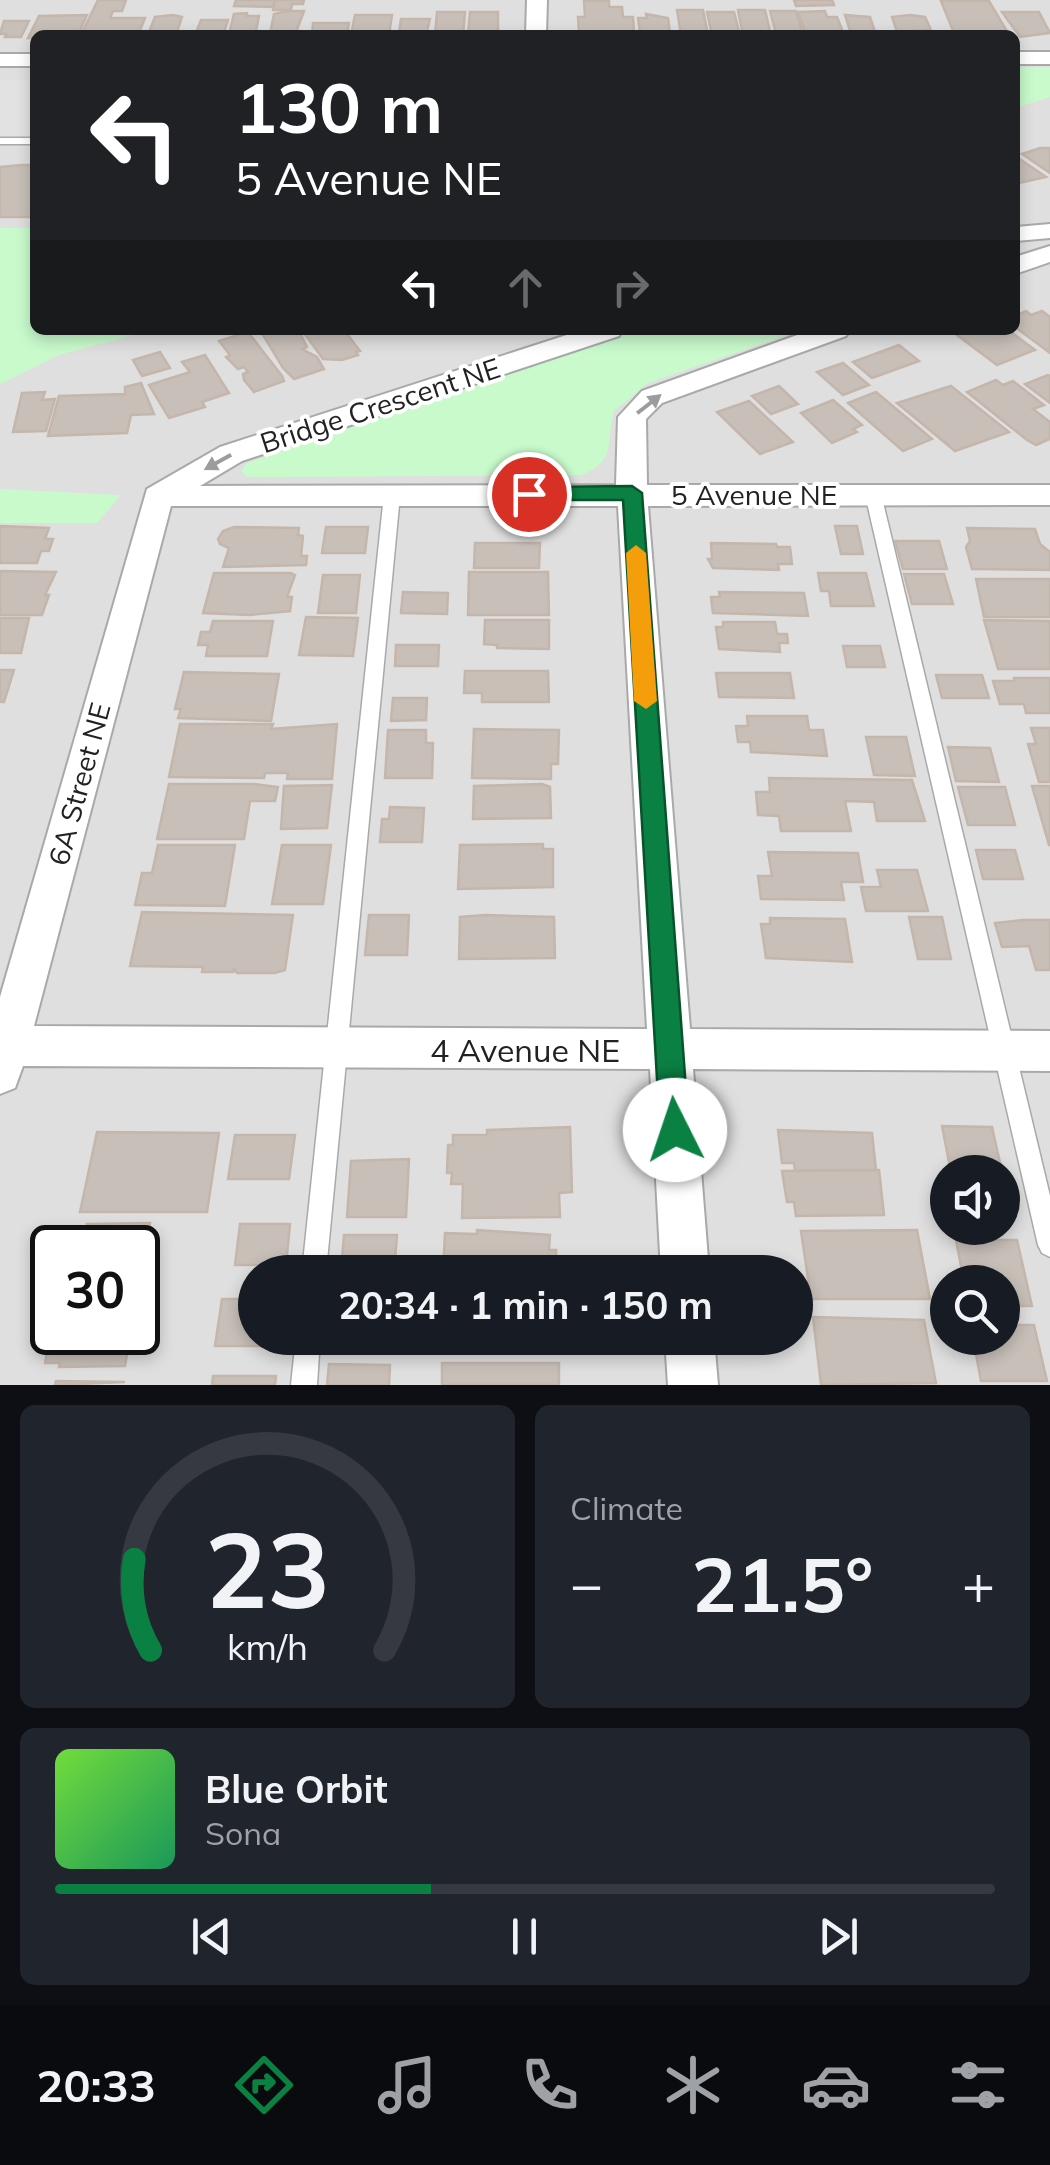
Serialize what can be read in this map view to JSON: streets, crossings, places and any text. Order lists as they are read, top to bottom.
{
  "streets": {
    "street": [
      "Bridge Crescent NE",
      "5 Avenue NE",
      "6A Street NE",
      "4 Avenue NE"
    ]
  },
  "crossings": [
    ["Bridge Crescent NE", "5 Avenue NE"],
    ["Bridge Crescent NE", "6A Street NE"],
    ["5 Avenue NE", "6A Street NE"],
    ["6A Street NE", "4 Avenue NE"]
  ],
  "one_way": ["Bridge Crescent NE"],
  "page": {
    "turn": ["130 m", "5 Avenue NE"],
    "limit": "30",
    "trip": "20:34 · 1 min · 150 m",
    "tile": "Climate",
    "heat": ["−", "21.5°", "+"],
    "song": ["Blue Orbit", "Sona"],
    "tabs": "20:33",
    "gauge": ["23", "km/h"]
  }
}
